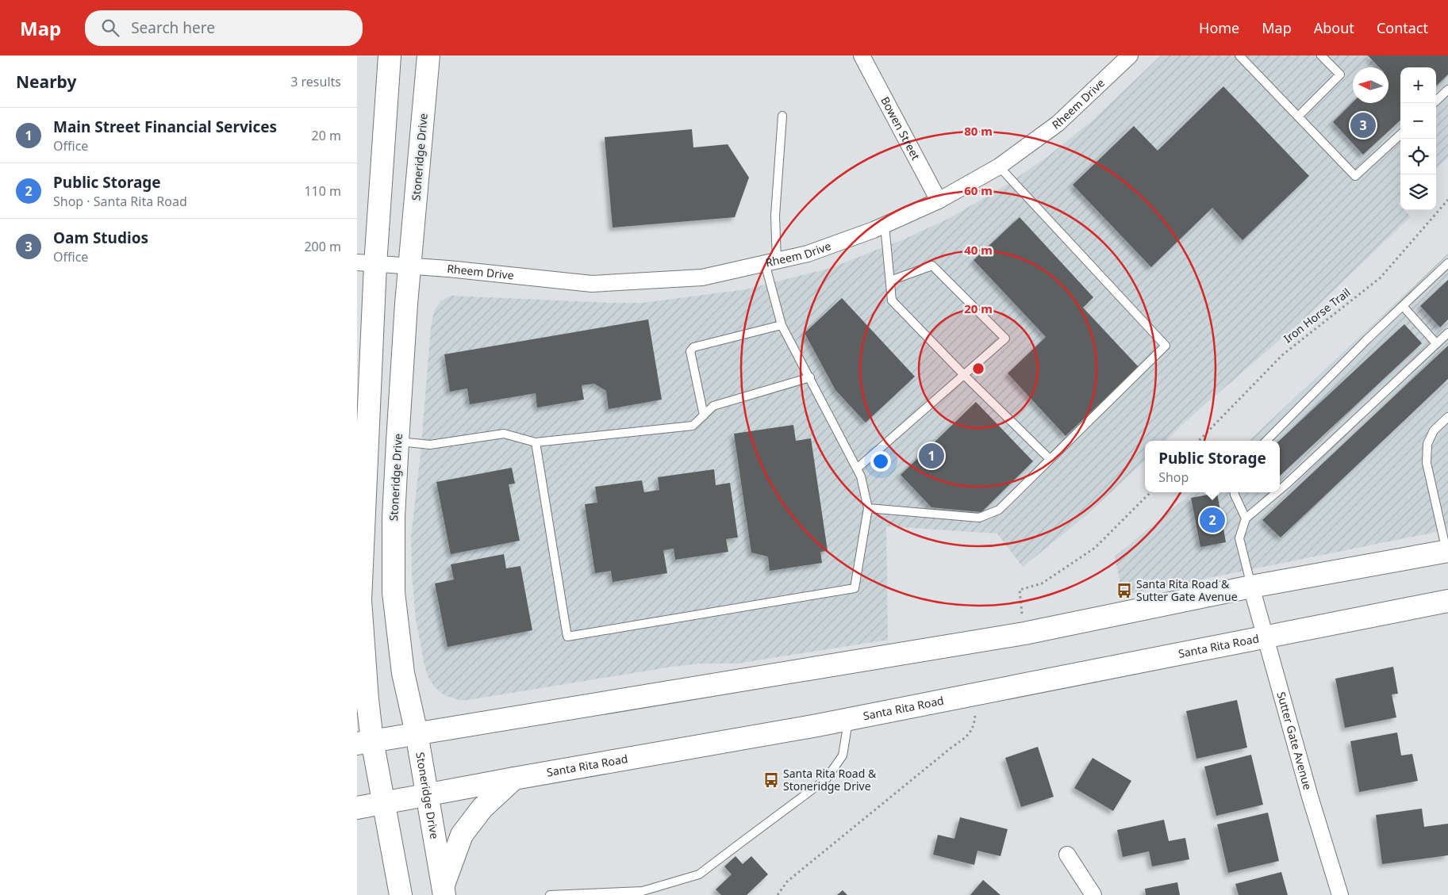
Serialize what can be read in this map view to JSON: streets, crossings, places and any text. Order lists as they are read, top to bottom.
{
  "streets": {
    "main road": ["Stoneridge Drive", "Santa Rita Road"],
    "street": ["Rheem Drive", "Bowen Street", "Sutter Gate Avenue"],
    "path": ["Iron Horse Trail"]
  },
  "crossings": [
    ["Rheem Drive", "Bowen Street"],
    ["Rheem Drive", "Stoneridge Drive"],
    ["Stoneridge Drive", "Santa Rita Road"],
    ["Santa Rita Road", "Sutter Gate Avenue"]
  ],
  "places": {
    "bus stop": ["Santa Rita Road & Sutter Gate Avenue", "Santa Rita Road & Stoneridge Drive"]
  },
  "north": "left",
  "page": {
    "header": "Map",
    "search": "Search here",
    "nav": [
      "Home",
      "Map",
      "About",
      "Contact"
    ],
    "heading": ["Nearby", "3 results"],
    "map_buttons": ["+", "−"],
    "list": [
      {
        "mark": "1",
        "name": "Main Street Financial Services",
        "note": "Office",
        "value": "20 m"
      },
      {
        "mark": "2",
        "name": "Public Storage",
        "note": "Shop · Santa Rita Road",
        "value": "110 m"
      },
      {
        "mark": "3",
        "name": "Oam Studios",
        "note": "Office",
        "value": "200 m"
      }
    ],
    "pins": ["3", "1", "2"],
    "popup": ["Public Storage", "Shop"]
  },
  "rings": [
    "80 m",
    "60 m",
    "40 m",
    "20 m"
  ]
}
